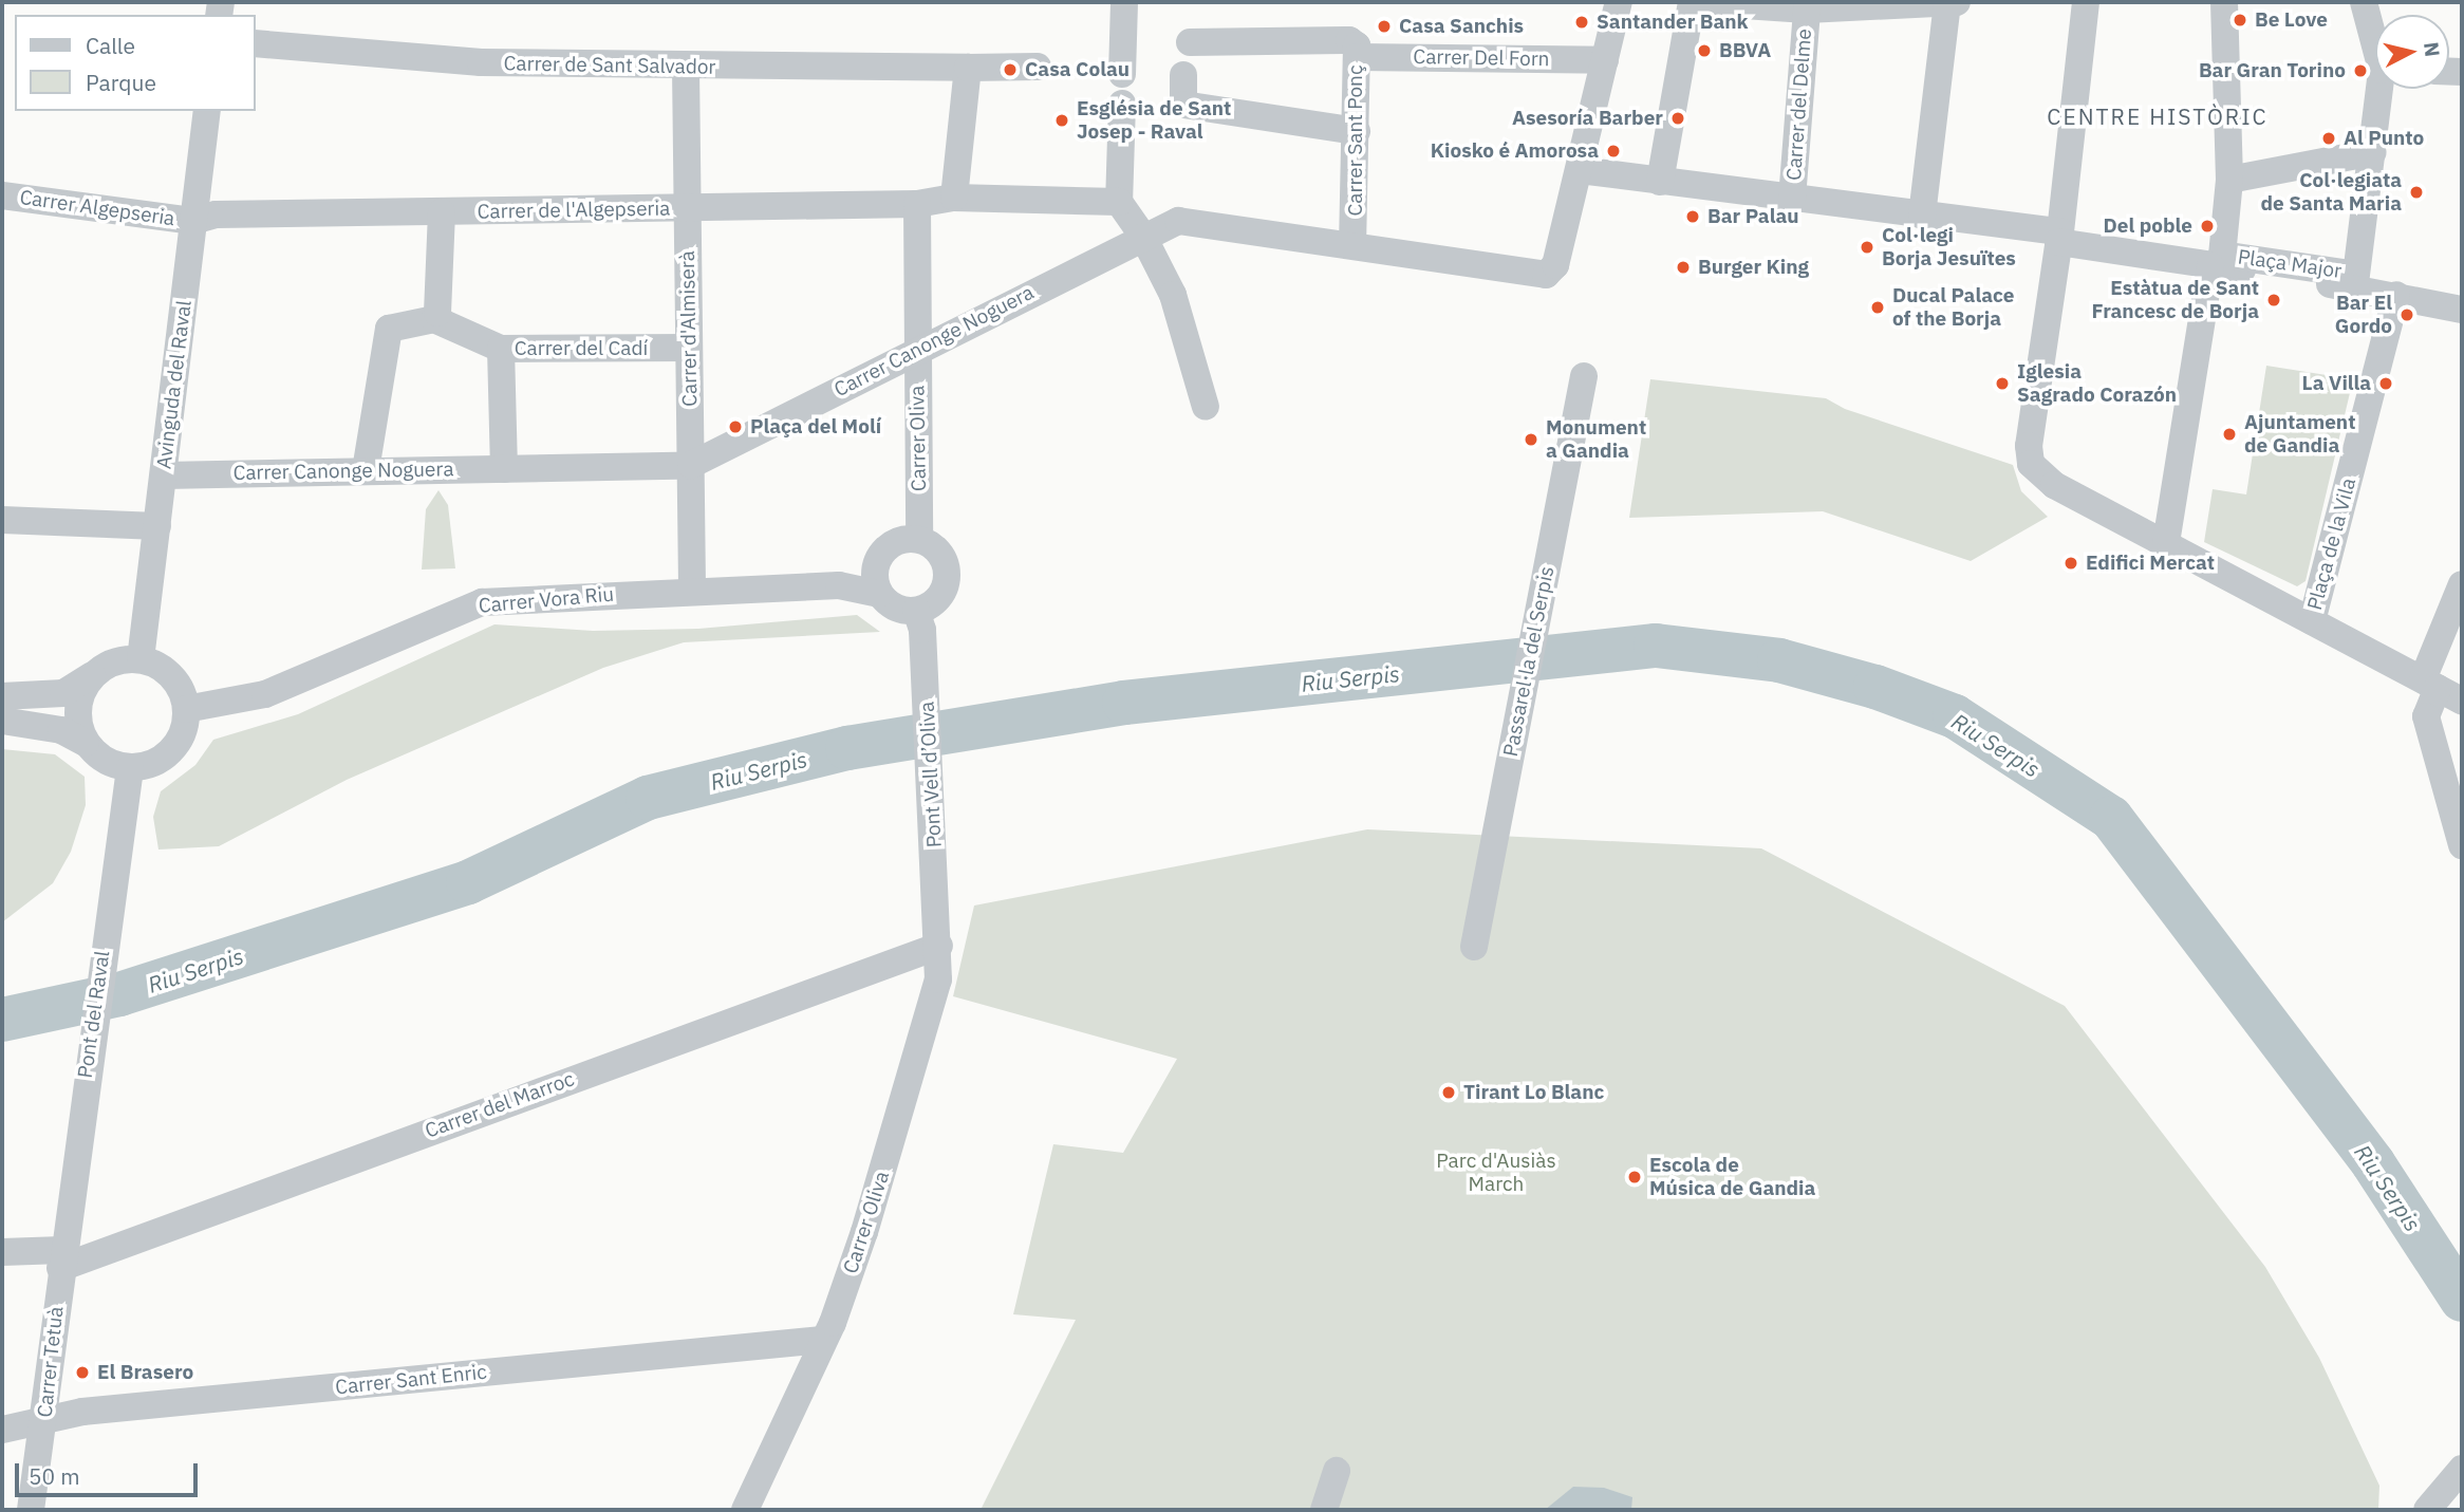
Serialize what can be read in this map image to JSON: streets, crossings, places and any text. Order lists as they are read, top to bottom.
{
  "streets": {
    "street": [
      "Carrer Del Forn",
      "Carrer de Sant Salvador",
      "Carrer del Delme",
      "Carrer Sant Ponç",
      "Carrer Algepseria",
      "Carrer de l'Algepseria",
      "Plaça Major",
      "Carrer d'Almiserà",
      "Carrer Canonge Noguera",
      "Carrer del Cadí",
      "Avinguda del Raval",
      "Carrer Oliva",
      "Plaça de la Vila",
      "Carrer Vora Riu",
      "Passarel·la del Serpis",
      "Pont Vell d’Oliva",
      "Pont del Raval",
      "Carrer del Marroc",
      "Carrer Tetuà",
      "Carrer Sant Enric"
    ]
  },
  "crossings": [
    ["Carrer Del Forn", "Carrer Sant Ponç"],
    ["Carrer de Sant Salvador", "Carrer d'Almiserà"],
    ["Carrer Sant Ponç", "Carrer Canonge Noguera"],
    ["Carrer Algepseria", "Carrer de l'Algepseria"],
    ["Carrer Algepseria", "Avinguda del Raval"],
    ["Carrer de l'Algepseria", "Carrer d'Almiserà"],
    ["Carrer de l'Algepseria", "Avinguda del Raval"],
    ["Carrer de l'Algepseria", "Carrer Oliva"],
    ["Carrer d'Almiserà", "Carrer Canonge Noguera"],
    ["Carrer d'Almiserà", "Carrer del Cadí"],
    ["Carrer d'Almiserà", "Carrer Vora Riu"],
    ["Carrer Canonge Noguera", "Avinguda del Raval"],
    ["Carrer Canonge Noguera", "Carrer Oliva"],
    ["Avinguda del Raval", "Carrer Vora Riu"],
    ["Avinguda del Raval", "Pont del Raval"],
    ["Carrer Oliva", "Carrer Vora Riu"],
    ["Carrer Oliva", "Pont Vell d’Oliva"],
    ["Carrer Oliva", "Carrer del Marroc"],
    ["Carrer Oliva", "Carrer Sant Enric"],
    ["Carrer Vora Riu", "Pont Vell d’Oliva"],
    ["Carrer Vora Riu", "Pont del Raval"],
    ["Pont Vell d’Oliva", "Carrer del Marroc"],
    ["Pont del Raval", "Carrer Tetuà"],
    ["Carrer del Marroc", "Carrer Tetuà"],
    ["Carrer Tetuà", "Carrer Sant Enric"]
  ],
  "districts": ["CENTRE HISTÒRIC"],
  "water": ["Riu Serpis"],
  "parks": ["Parc d'Ausiàs March"],
  "places": [
    "Be Love",
    "Santander Bank",
    "Casa Sanchis",
    "BBVA",
    "Casa Colau",
    "Bar Gran Torino",
    "Asesoría Barber",
    "Església de Sant Josep - Raval",
    "Al Punto",
    "Kiosko é Amorosa",
    "Col·legiata de Santa Maria",
    "Bar Palau",
    "Del poble",
    "Col·legi Borja Jesuïtes",
    "Burger King",
    "Estàtua de Sant Francesc de Borja",
    "Ducal Palace of the Borja",
    "Bar El Gordo",
    "Iglesia Sagrado Corazón",
    "La Villa",
    "Plaça del Molí",
    "Ajuntament de Gandia",
    "Monument a Gandia",
    "Edifici Mercat",
    "Tirant Lo Blanc",
    "Escola de Música de Gandia",
    "El Brasero"
  ],
  "legend": ["Calle", "Parque"],
  "scale_bar": "50 m",
  "north": "right"
}
